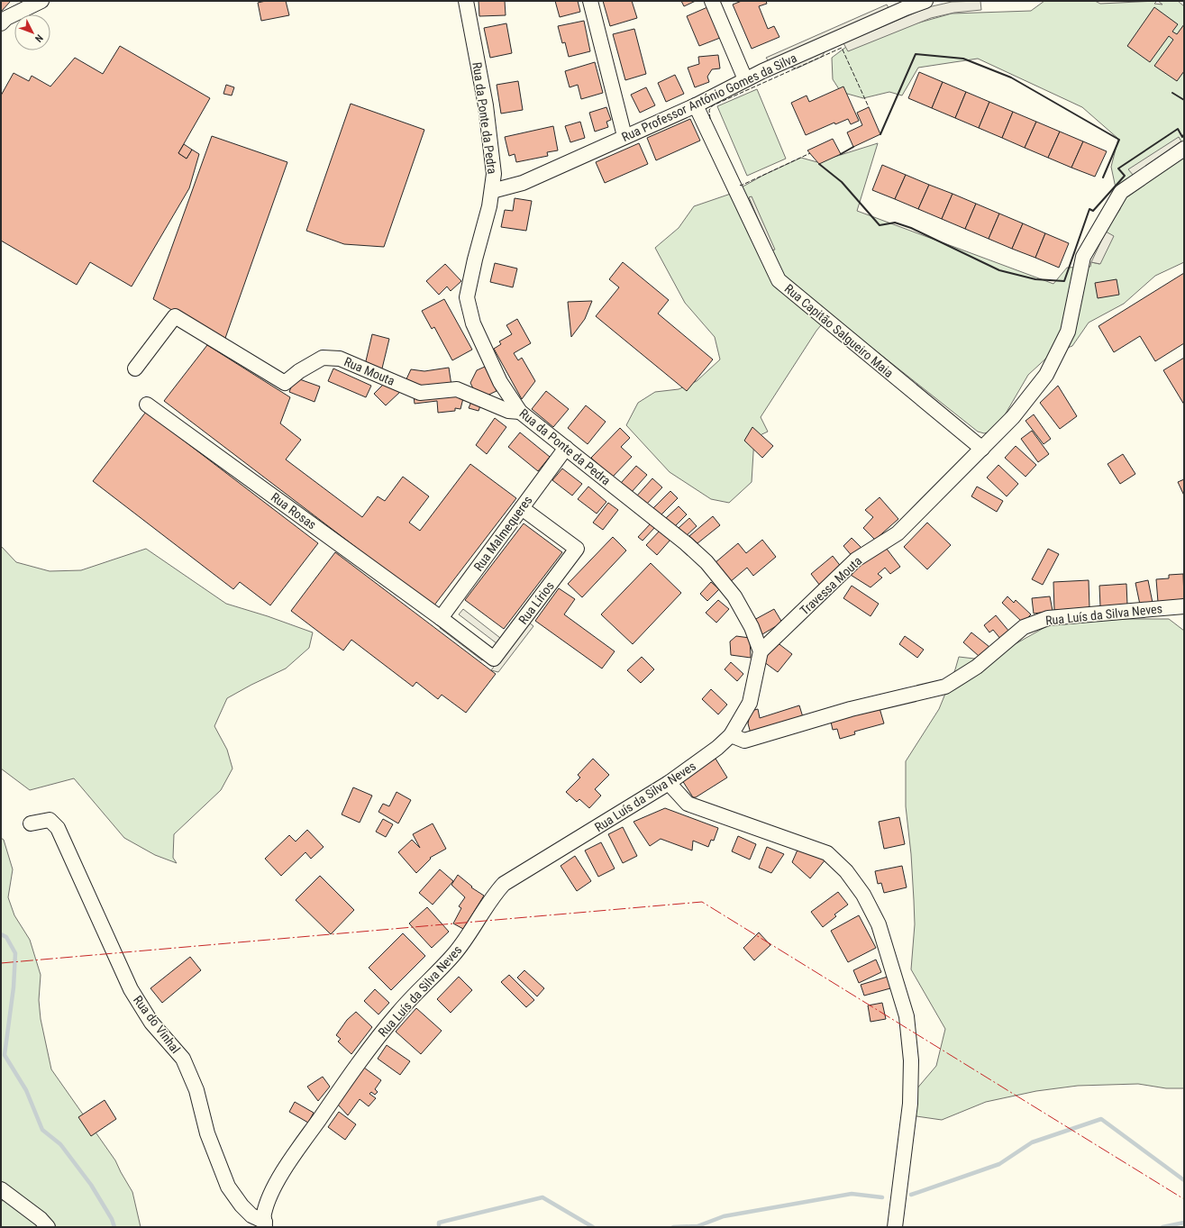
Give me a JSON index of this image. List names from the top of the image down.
{
  "streets": {
    "street": [
      "Rua Professor António Gomes da Silva",
      "Rua da Ponte da Pedra",
      "Rua Capitão Salgueiro Maia",
      "Rua Mouta",
      "Rua Rosas",
      "Rua Malmequeres",
      "Travessa Mouta",
      "Rua Lírios",
      "Rua Luís da Silva Neves",
      "Rua do Vinhal"
    ]
  },
  "crossings": [
    ["Rua Professor António Gomes da Silva", "Rua da Ponte da Pedra"],
    ["Rua Professor António Gomes da Silva", "Rua Capitão Salgueiro Maia"],
    ["Rua da Ponte da Pedra", "Rua Mouta"],
    ["Rua da Ponte da Pedra", "Rua Malmequeres"],
    ["Rua da Ponte da Pedra", "Travessa Mouta"],
    ["Rua Capitão Salgueiro Maia", "Travessa Mouta"],
    ["Rua Rosas", "Rua Malmequeres"],
    ["Rua Rosas", "Rua Lírios"],
    ["Rua Malmequeres", "Rua Lírios"],
    ["Rua Luís da Silva Neves", "Rua do Vinhal"]
  ],
  "north": "bottom right"
}
